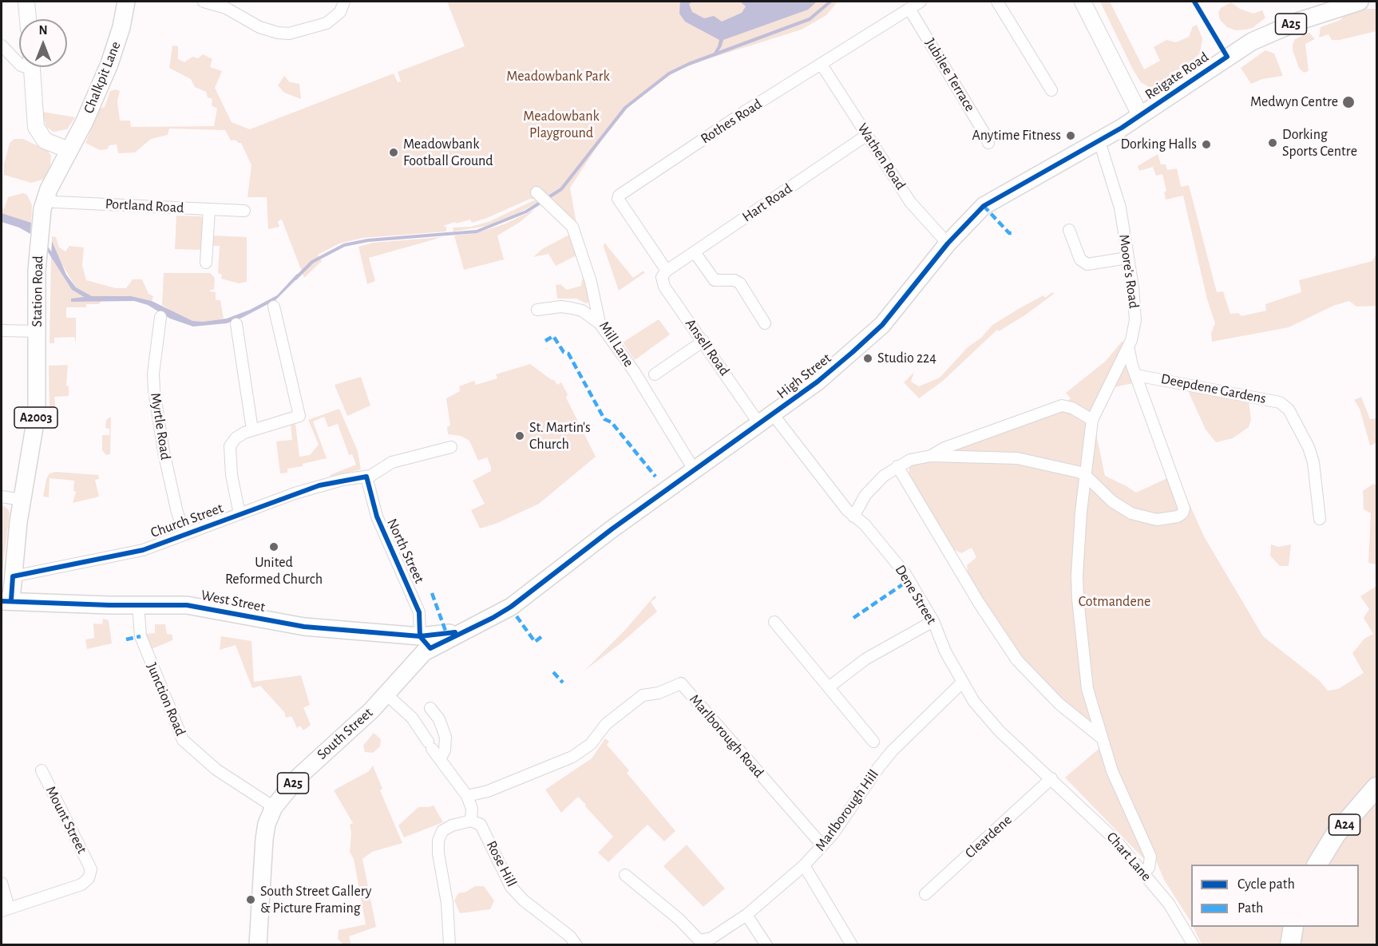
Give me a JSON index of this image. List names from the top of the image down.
{
  "streets": {
    "highway": ["A24"],
    "main road": [
      "A25",
      "Reigate Road",
      "Chalkpit Lane",
      "Station Road",
      "High Street",
      "A2003",
      "West Street",
      "South Street"
    ],
    "street": [
      "Jubilee Terrace",
      "Rothes Road",
      "Wathen Road",
      "Hart Road",
      "Portland Road",
      "Moore's Road",
      "Mill Lane",
      "Ansell Road",
      "Deepdene Gardens",
      "Myrtle Road",
      "Church Street",
      "North Street",
      "Dene Street",
      "Junction Road",
      "Marlborough Road",
      "Marlborough Hill",
      "Mount Street",
      "Cleardene",
      "Chart Lane",
      "Rose Hill"
    ]
  },
  "crossings": [
    ["A25", "North Street"],
    ["A25", "West Street"],
    ["A25", "South Street"],
    ["Jubilee Terrace", "Rothes Road"],
    ["Reigate Road", "High Street"],
    ["Chalkpit Lane", "Station Road"],
    ["Rothes Road", "Wathen Road"],
    ["Rothes Road", "Hart Road"],
    ["Rothes Road", "Ansell Road"],
    ["Wathen Road", "Hart Road"],
    ["Wathen Road", "High Street"],
    ["Hart Road", "Ansell Road"],
    ["Portland Road", "Station Road"],
    ["Moore's Road", "High Street"],
    ["Station Road", "A2003"],
    ["Station Road", "Church Street"],
    ["Mill Lane", "High Street"],
    ["Ansell Road", "High Street"],
    ["Ansell Road", "Dene Street"],
    ["High Street", "Dene Street"],
    ["High Street", "West Street"],
    ["High Street", "South Street"],
    ["A2003", "Church Street"],
    ["A2003", "West Street"],
    ["Myrtle Road", "Church Street"],
    ["Church Street", "North Street"],
    ["North Street", "West Street"],
    ["Dene Street", "Marlborough Hill"],
    ["Dene Street", "Cleardene"],
    ["Dene Street", "Chart Lane"],
    ["West Street", "Junction Road"],
    ["West Street", "South Street"],
    ["Junction Road", "South Street"],
    ["Marlborough Road", "Marlborough Hill"],
    ["Cleardene", "Chart Lane"]
  ],
  "parks": ["Meadowbank Park", "Meadowbank Playground", "Cotmandene"],
  "places": [
    "Medwyn Centre",
    "Anytime Fitness",
    "Dorking Sports Centre",
    "Dorking Halls",
    "Meadowbank Football Ground",
    "Studio 224",
    "St. Martin's Church",
    "United Reformed Church",
    "South Street Gallery & Picture Framing"
  ],
  "legend": ["Cycle path", "Path"],
  "north": "top"
}
